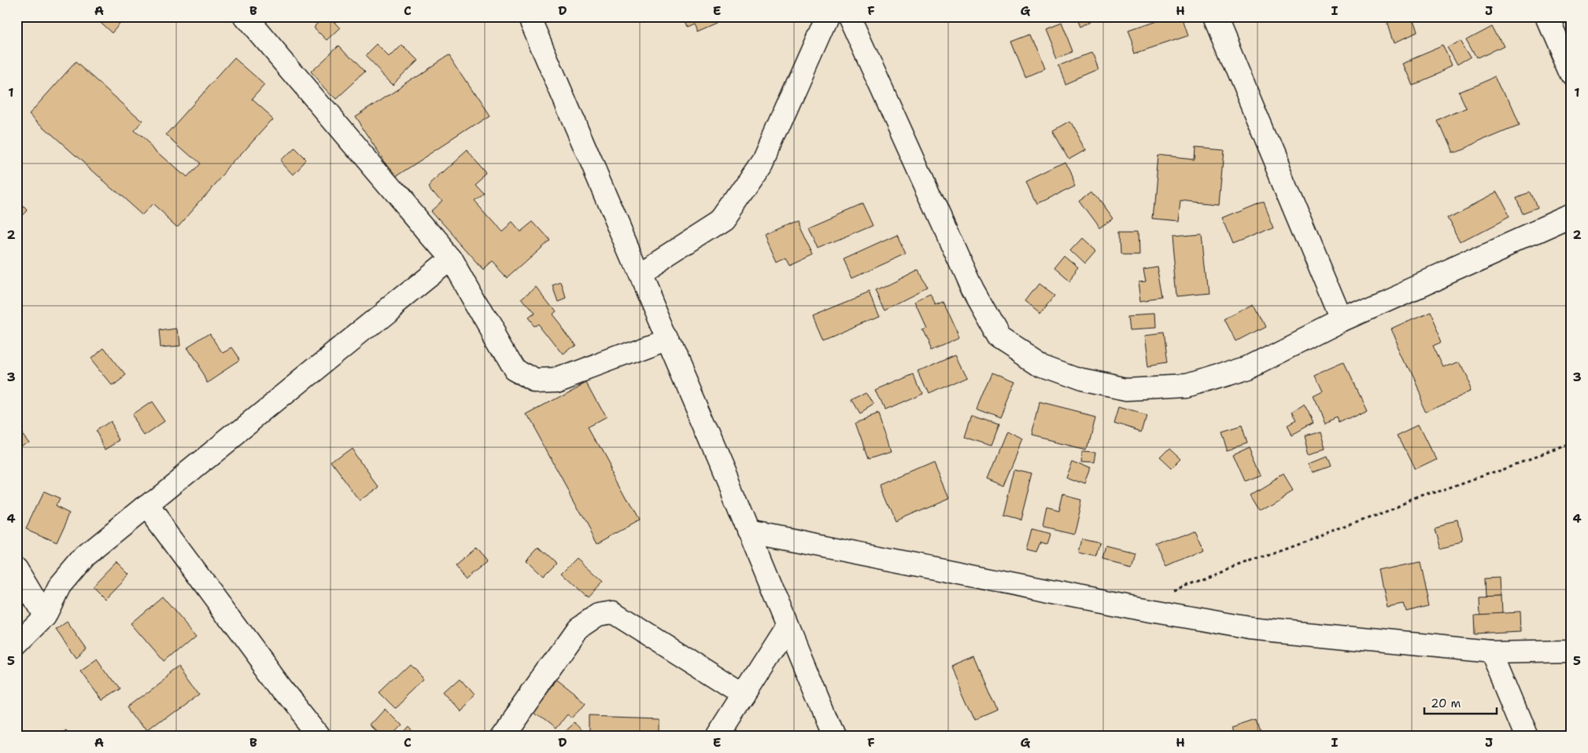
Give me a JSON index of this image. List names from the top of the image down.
{
  "scale_bar": "20 m",
  "grid": {
    "columns": [
      "A",
      "B",
      "C",
      "D",
      "E",
      "F",
      "G",
      "H",
      "I",
      "J"
    ],
    "rows": [
      "1",
      "2",
      "3",
      "4",
      "5"
    ]
  }
}
